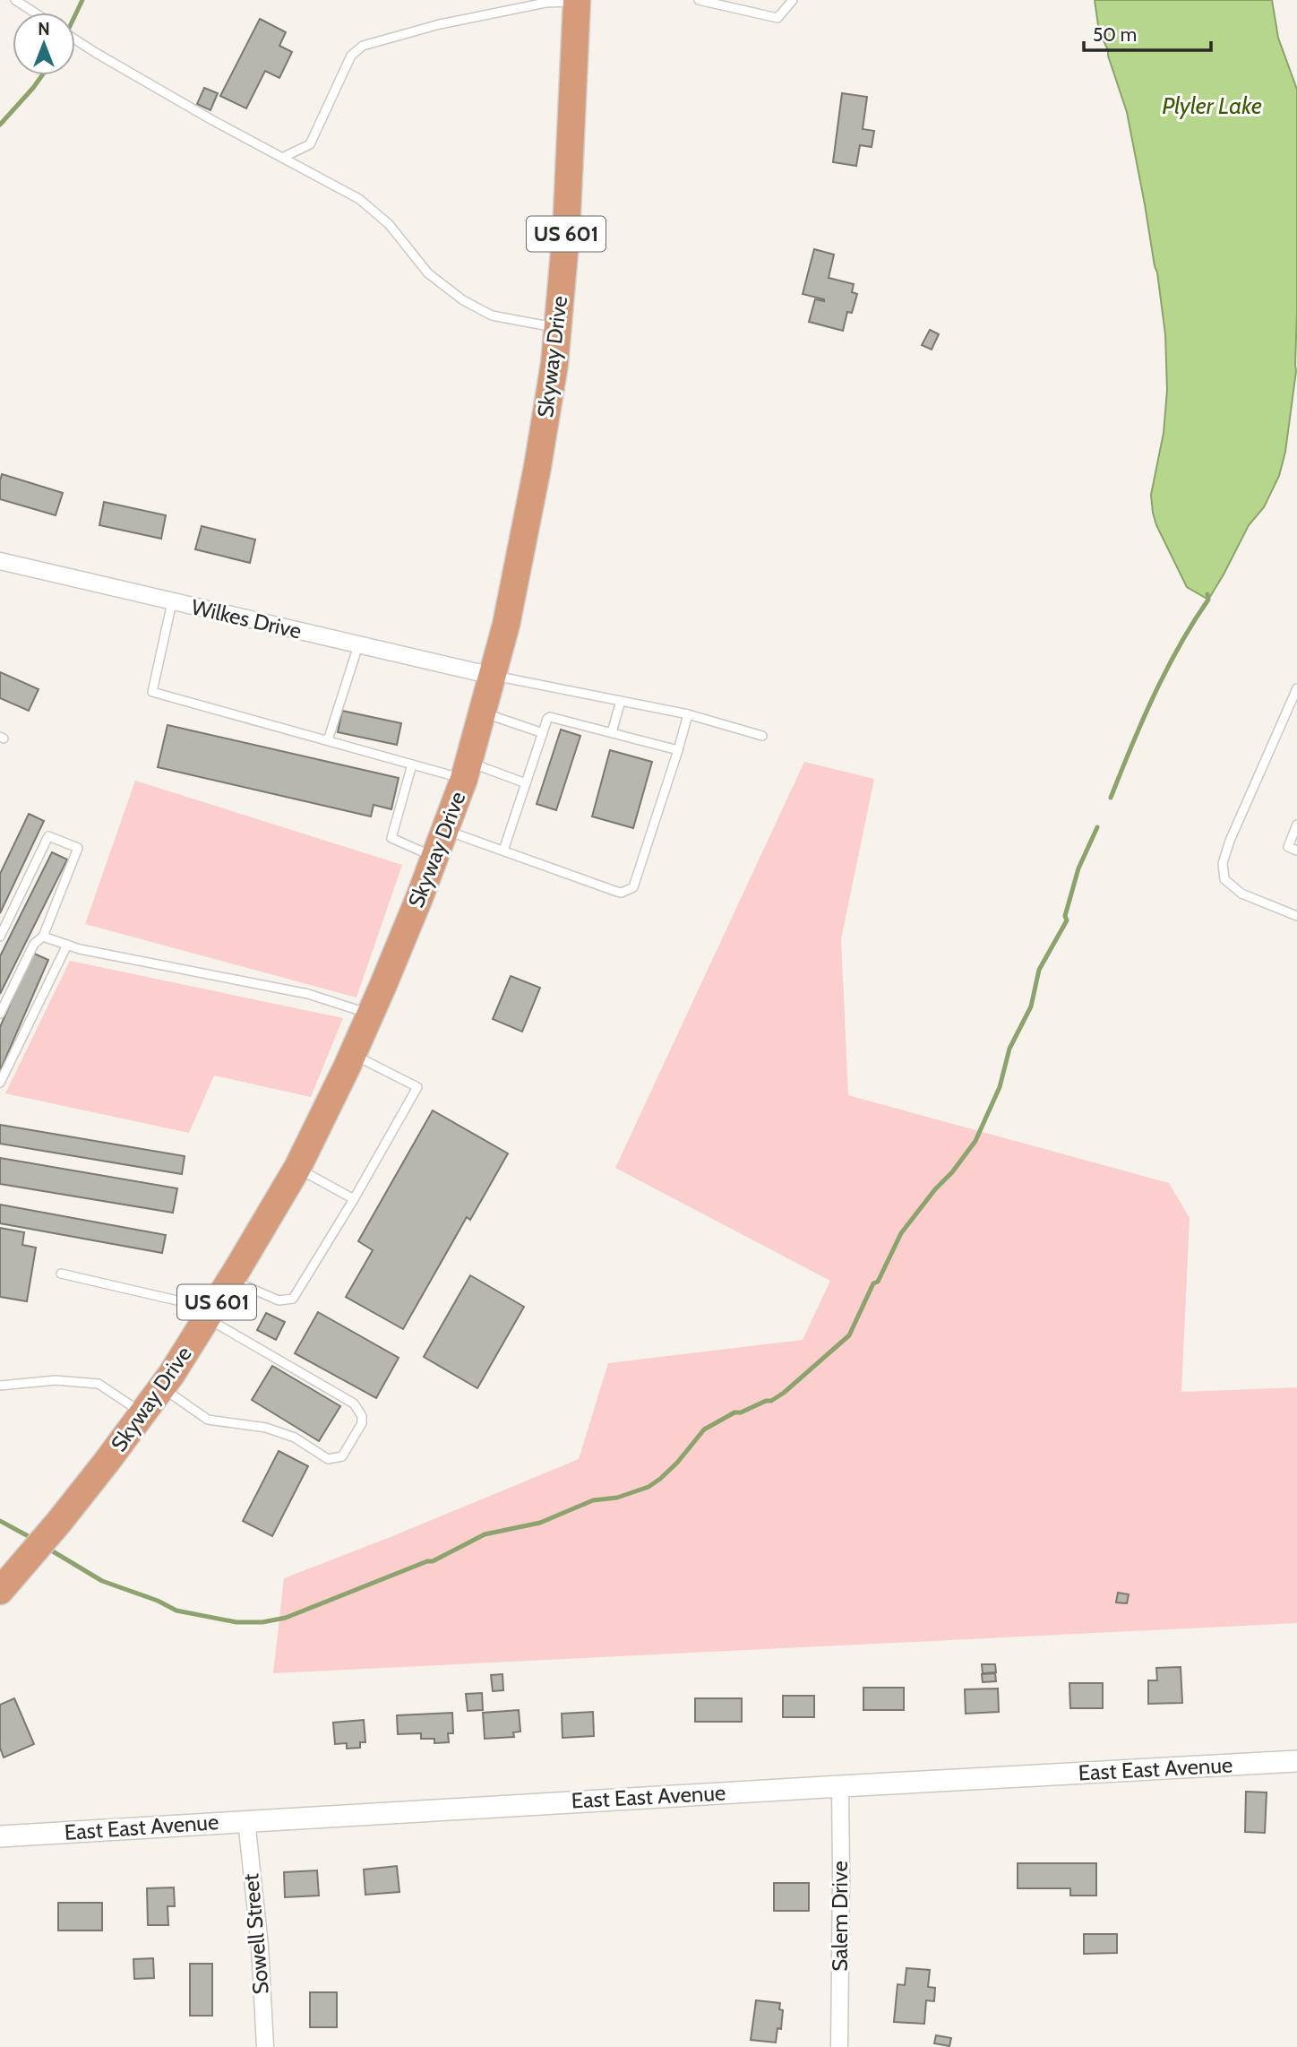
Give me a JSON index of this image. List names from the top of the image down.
{
  "streets": {
    "highway": ["US 601", "Skyway Drive"],
    "street": [
      "Wilkes Drive",
      "East East Avenue",
      "Salem Drive",
      "Sowell Street"
    ]
  },
  "crossings": [
    ["Skyway Drive", "Wilkes Drive"],
    ["East East Avenue", "Salem Drive"],
    ["East East Avenue", "Sowell Street"]
  ],
  "water": ["Plyler Lake"],
  "scale_bar": "50 m",
  "north": "top"
}
